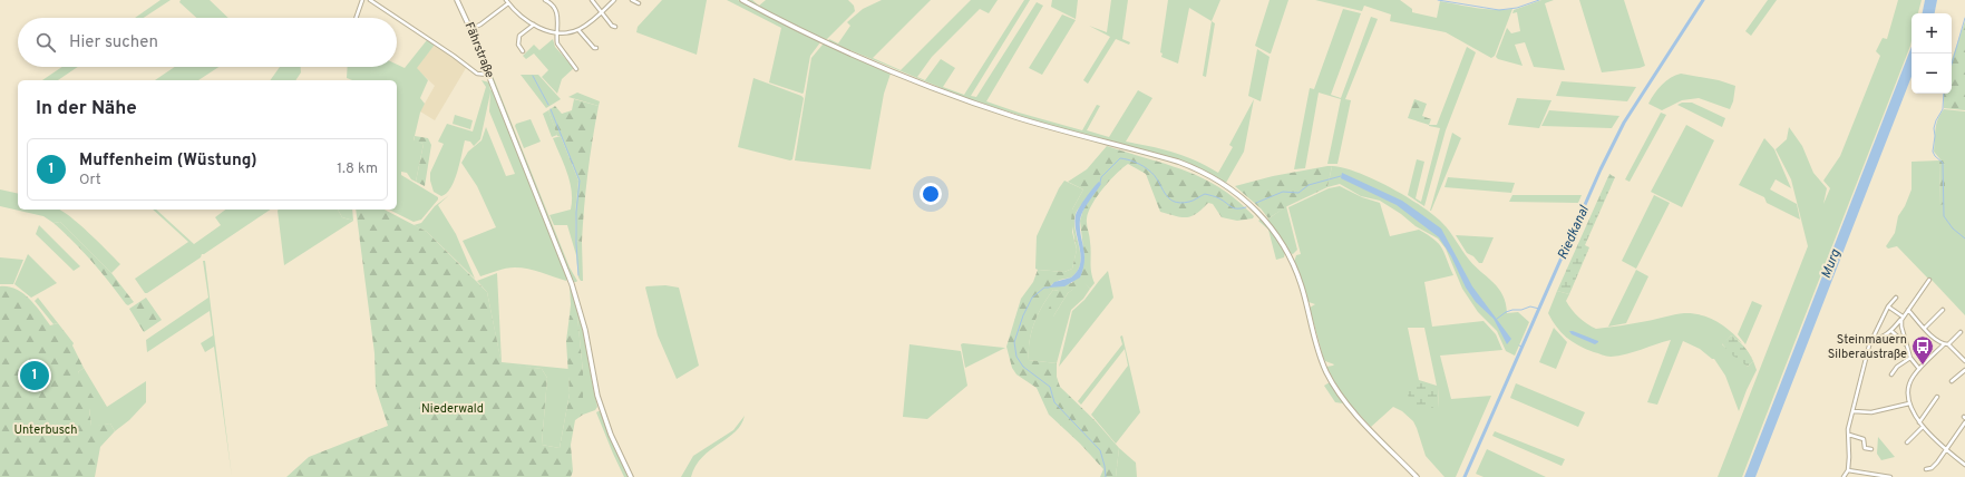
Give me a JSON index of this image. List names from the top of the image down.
{
  "streets": {
    "main road": ["Fährstraße"]
  },
  "water": ["Riedkanal", "Murg"],
  "parks": ["Niederwald", "Unterbusch"],
  "places": {
    "bus stop": ["Steinmauern Silberaustraße"]
  },
  "page": {
    "map_buttons": ["+", "−"],
    "search": "Hier suchen",
    "heading": "In der Nähe",
    "list": [
      {
        "mark": "1",
        "name": "Muffenheim (Wüstung)",
        "note": "Ort",
        "value": "1.8 km"
      }
    ],
    "pins": "1"
  }
}
